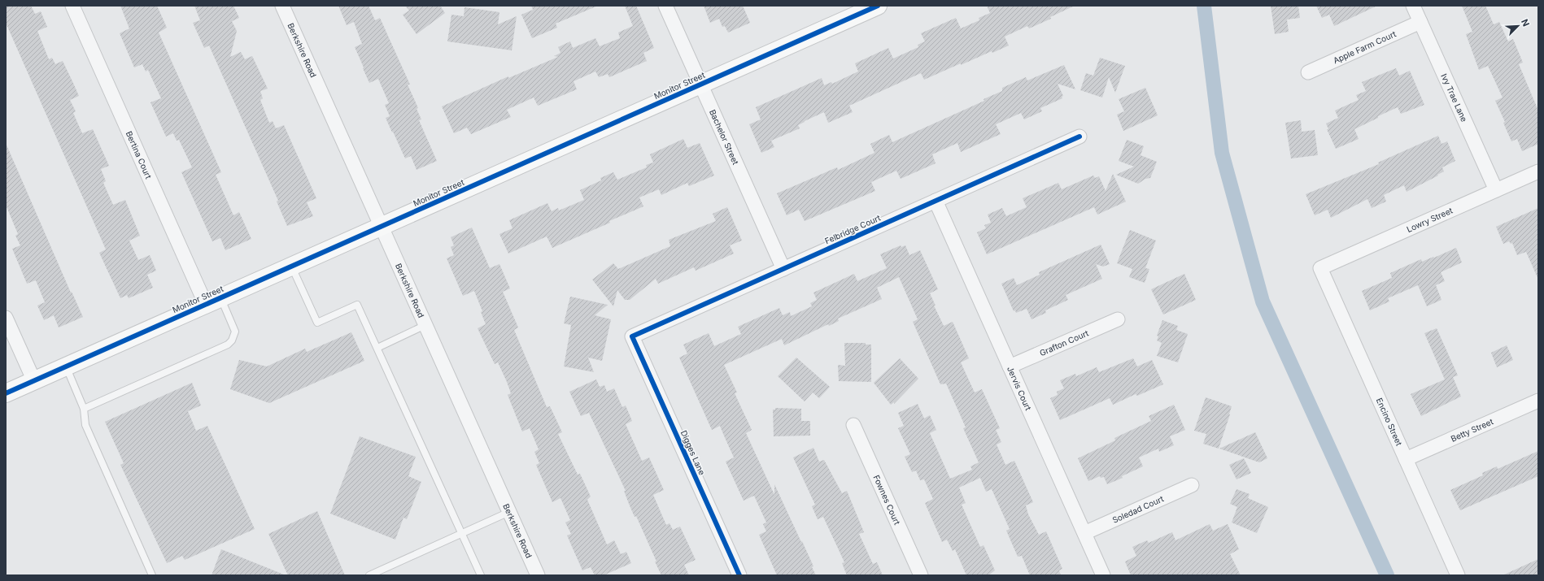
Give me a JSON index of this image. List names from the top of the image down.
{
  "streets": {
    "street": [
      "Apple Farm Court",
      "Berkshire Road",
      "Monitor Street",
      "Ivy Trae Lane",
      "Bachelor Street",
      "Bertina Court",
      "Lowry Street",
      "Felbridge Court",
      "Grafton Court",
      "Jervis Court",
      "Encino Street",
      "Betty Street",
      "Digges Lane",
      "Fownes Court",
      "Soledad Court"
    ]
  },
  "crossings": [
    ["Apple Farm Court", "Ivy Trae Lane"],
    ["Berkshire Road", "Monitor Street"],
    ["Monitor Street", "Bachelor Street"],
    ["Monitor Street", "Bertina Court"],
    ["Ivy Trae Lane", "Lowry Street"],
    ["Bachelor Street", "Felbridge Court"],
    ["Lowry Street", "Encino Street"],
    ["Felbridge Court", "Jervis Court"],
    ["Felbridge Court", "Digges Lane"],
    ["Grafton Court", "Jervis Court"],
    ["Jervis Court", "Soledad Court"],
    ["Encino Street", "Betty Street"]
  ],
  "north": "top right"
}
